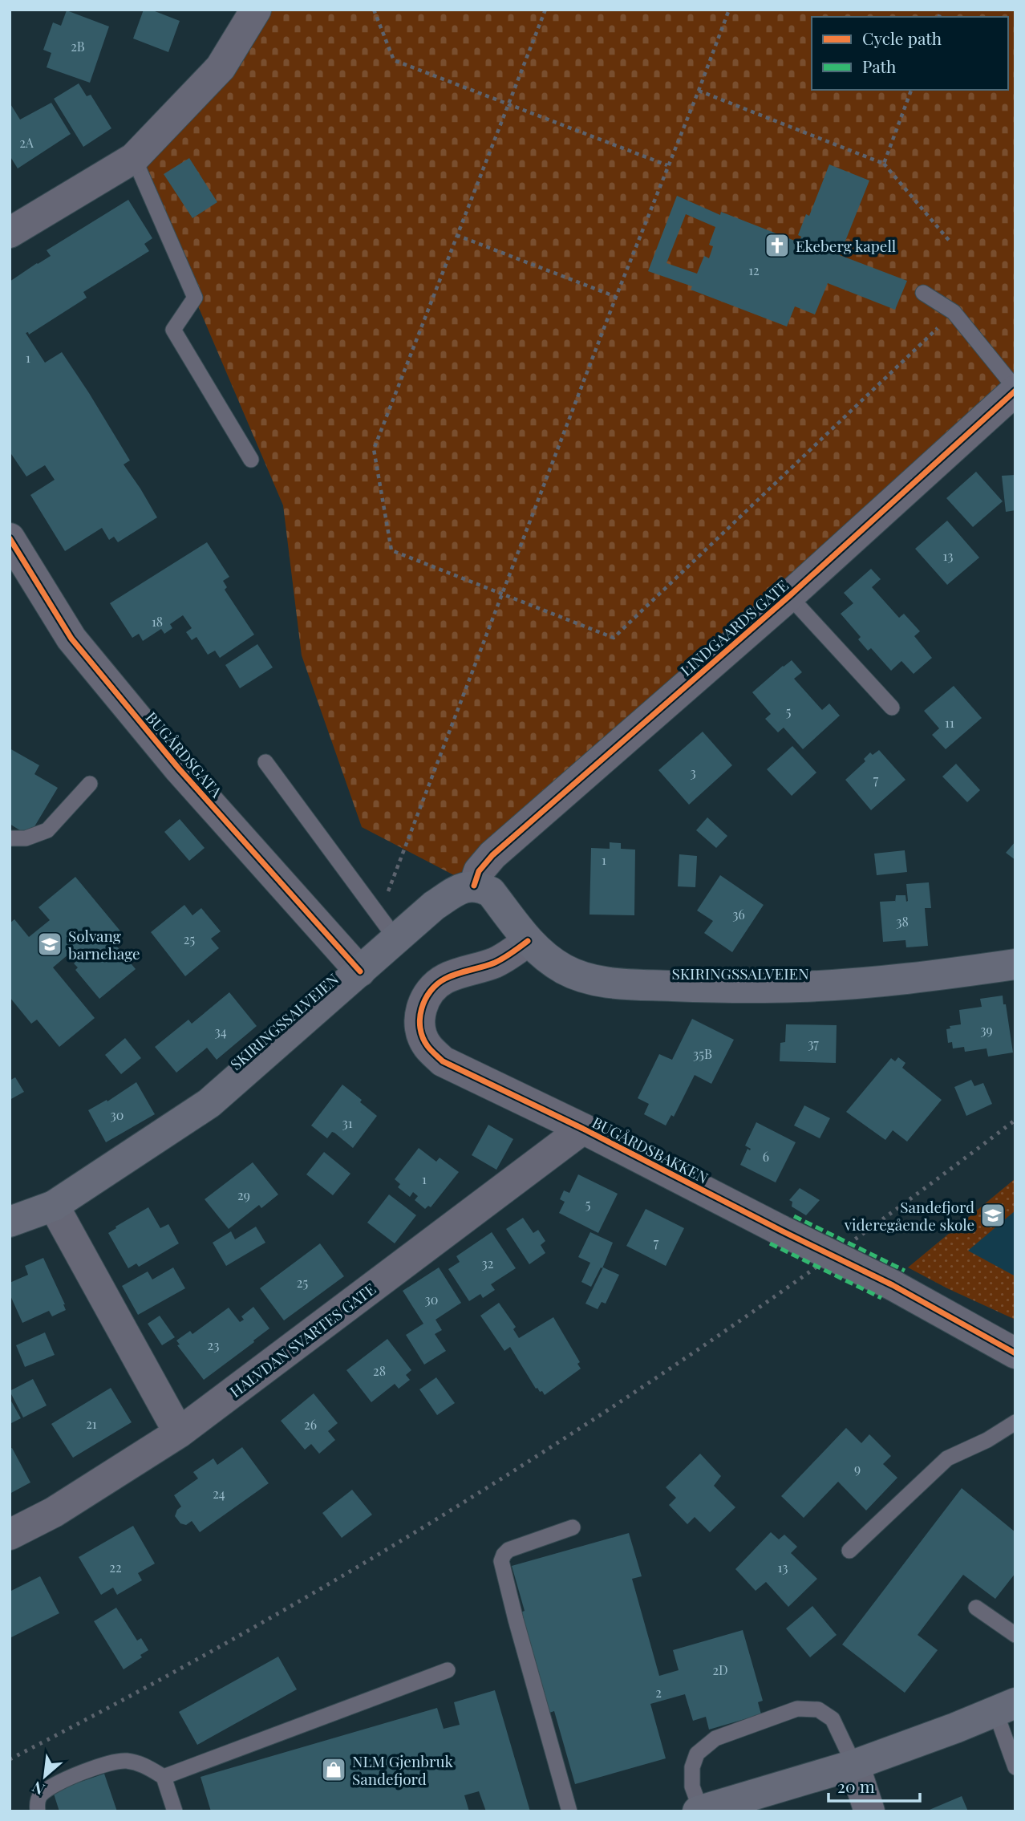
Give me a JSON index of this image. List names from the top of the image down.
{
  "streets": {
    "main road": ["SKIRINGSSALVEIEN"],
    "street": [
      "LINDGAARDS GATE",
      "BUGÅRDSGATA",
      "BUGÅRDSBAKKEN",
      "HALVDAN SVARTES GATE"
    ]
  },
  "crossings": [
    ["LINDGAARDS GATE", "SKIRINGSSALVEIEN"],
    ["BUGÅRDSGATA", "SKIRINGSSALVEIEN"],
    ["SKIRINGSSALVEIEN", "BUGÅRDSBAKKEN"],
    ["BUGÅRDSBAKKEN", "HALVDAN SVARTES GATE"]
  ],
  "places": {
    "church": ["Ekeberg kapell"],
    "school or university": ["Solvang barnehage", "Sandefjord videregående skole"],
    "shop": ["NLM Gjenbruk Sandefjord"]
  },
  "house_numbers": [
    "2B",
    "2A",
    "12",
    "1",
    "13",
    "18",
    "5",
    "11",
    "3",
    "7",
    "1",
    "36",
    "38",
    "25",
    "39",
    "34",
    "37",
    "35B",
    "30",
    "31",
    "6",
    "1",
    "29",
    "5",
    "7",
    "32",
    "25",
    "30",
    "23",
    "28",
    "21",
    "26",
    "9",
    "24",
    "22",
    "13",
    "2D",
    "2"
  ],
  "legend": ["Cycle path", "Path"],
  "scale_bar": "20 m",
  "north": "bottom left"
}
